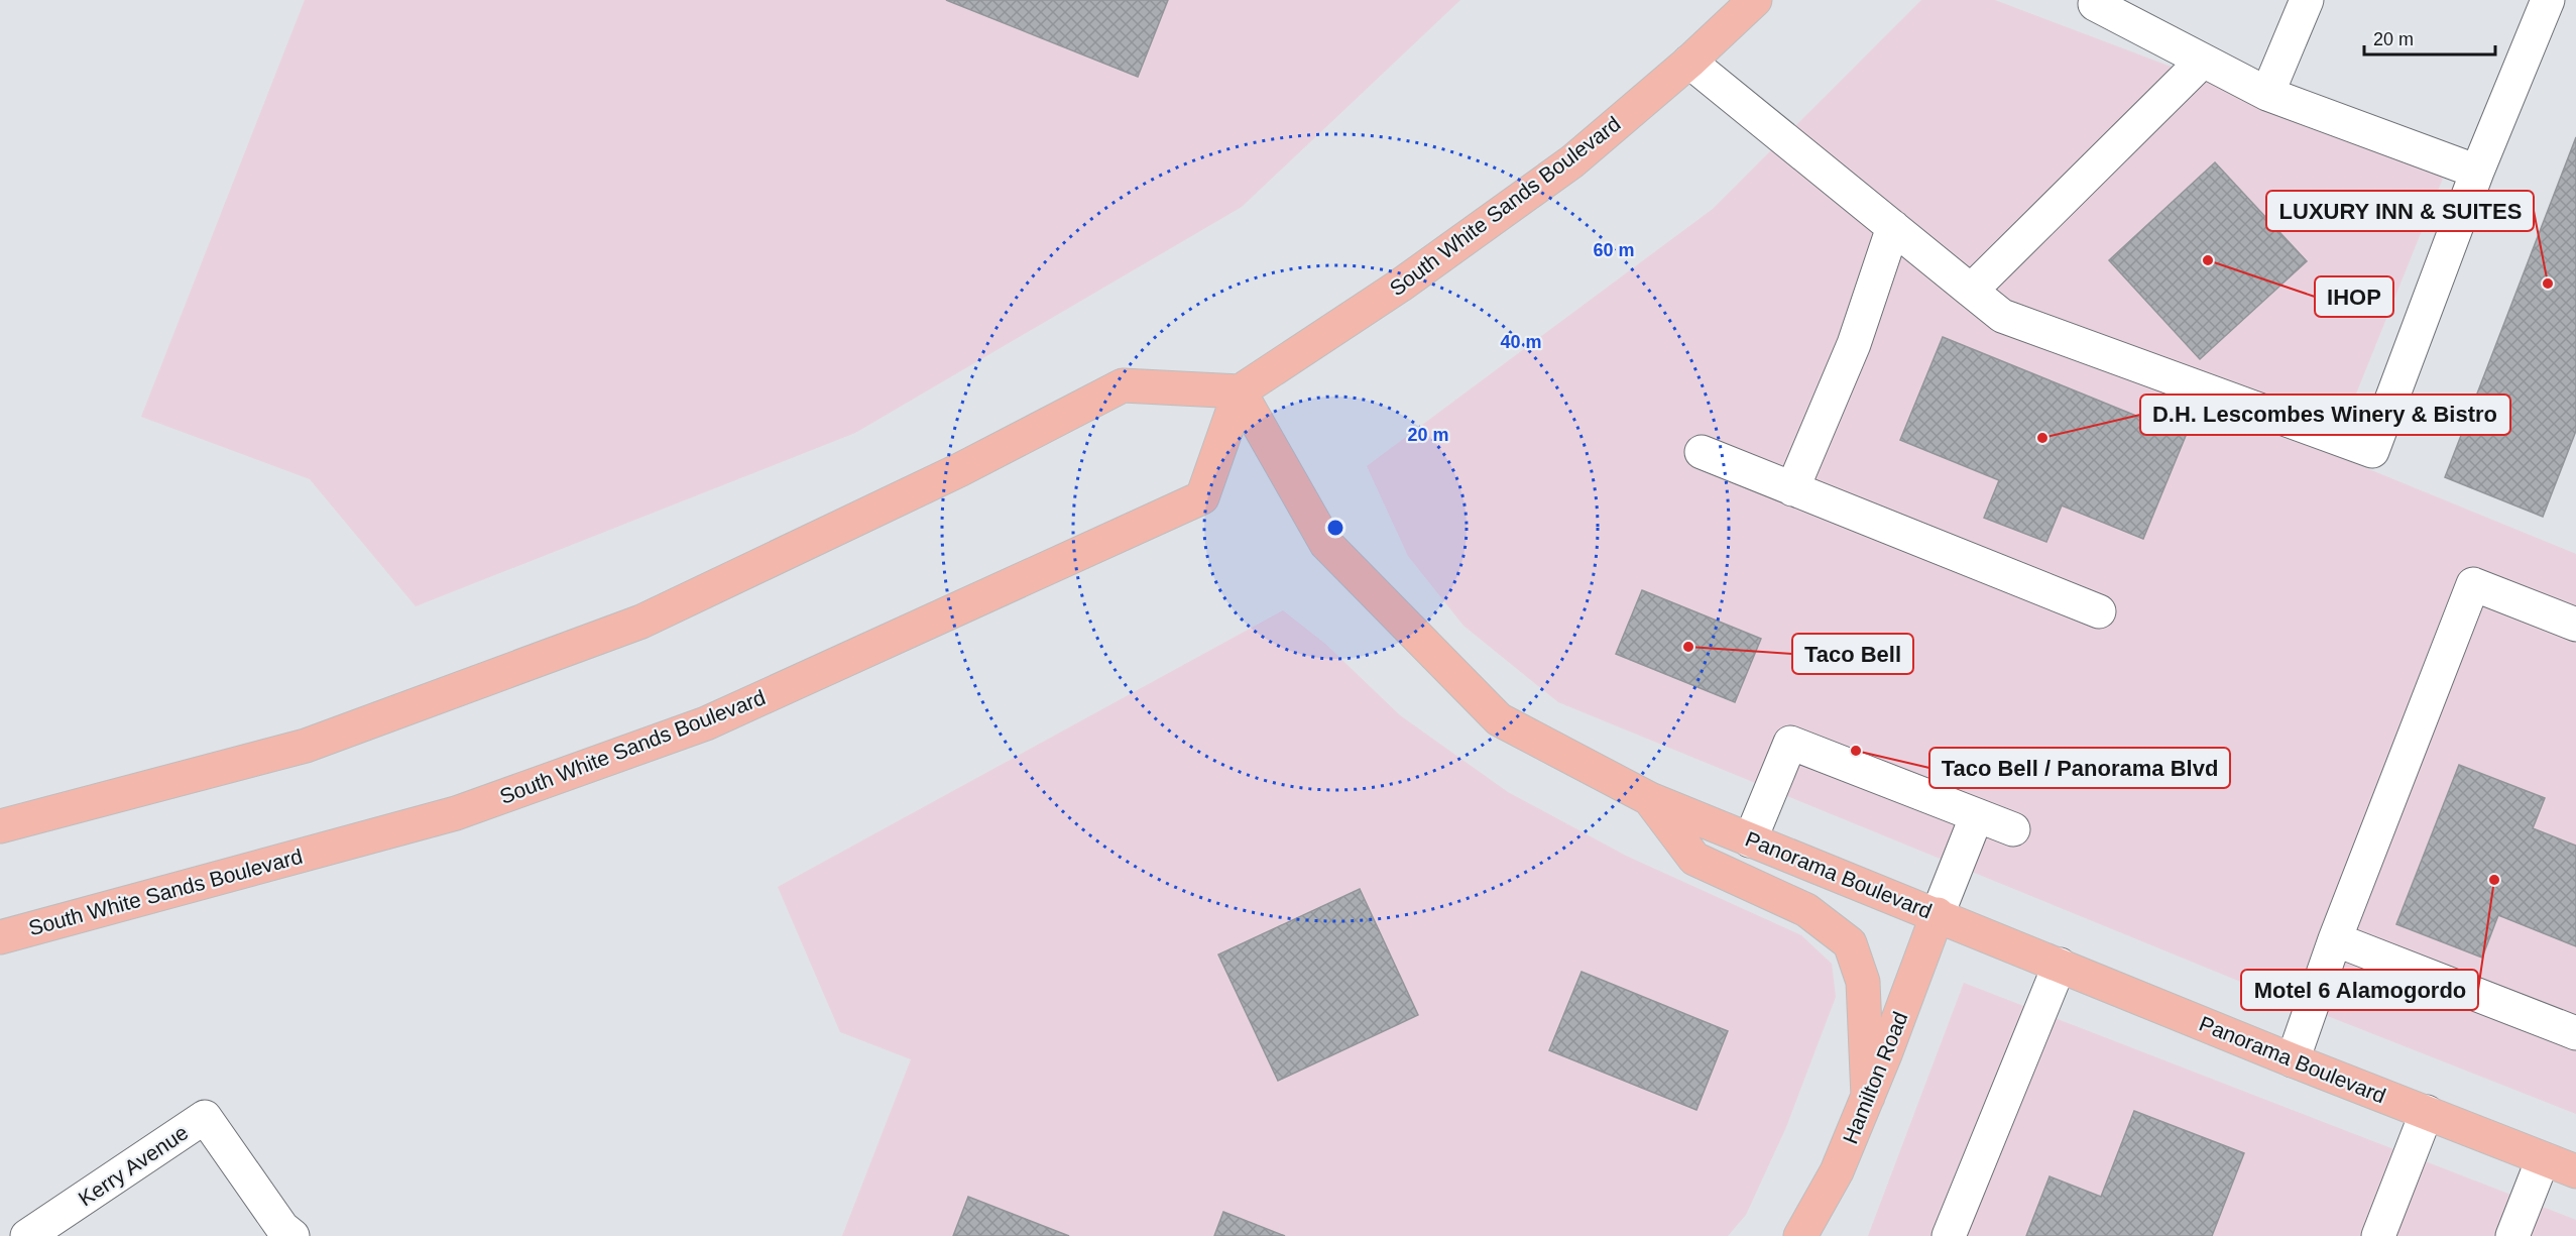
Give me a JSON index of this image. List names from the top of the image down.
{
  "streets": {
    "main road": ["South White Sands Boulevard", "Panorama Boulevard", "Hamilton Road"],
    "street": ["Kerry Avenue"]
  },
  "crossings": [
    ["South White Sands Boulevard", "Panorama Boulevard"],
    ["Panorama Boulevard", "Hamilton Road"]
  ],
  "places": [
    "IHOP",
    "LUXURY INN & SUITES",
    "D.H. Lescombes Winery & Bistro",
    "Taco Bell",
    "Taco Bell / Panorama Blvd",
    "Motel 6 Alamogordo"
  ],
  "scale_bar": "20 m",
  "rings": ["60 m", "40 m", "20 m"]
}
